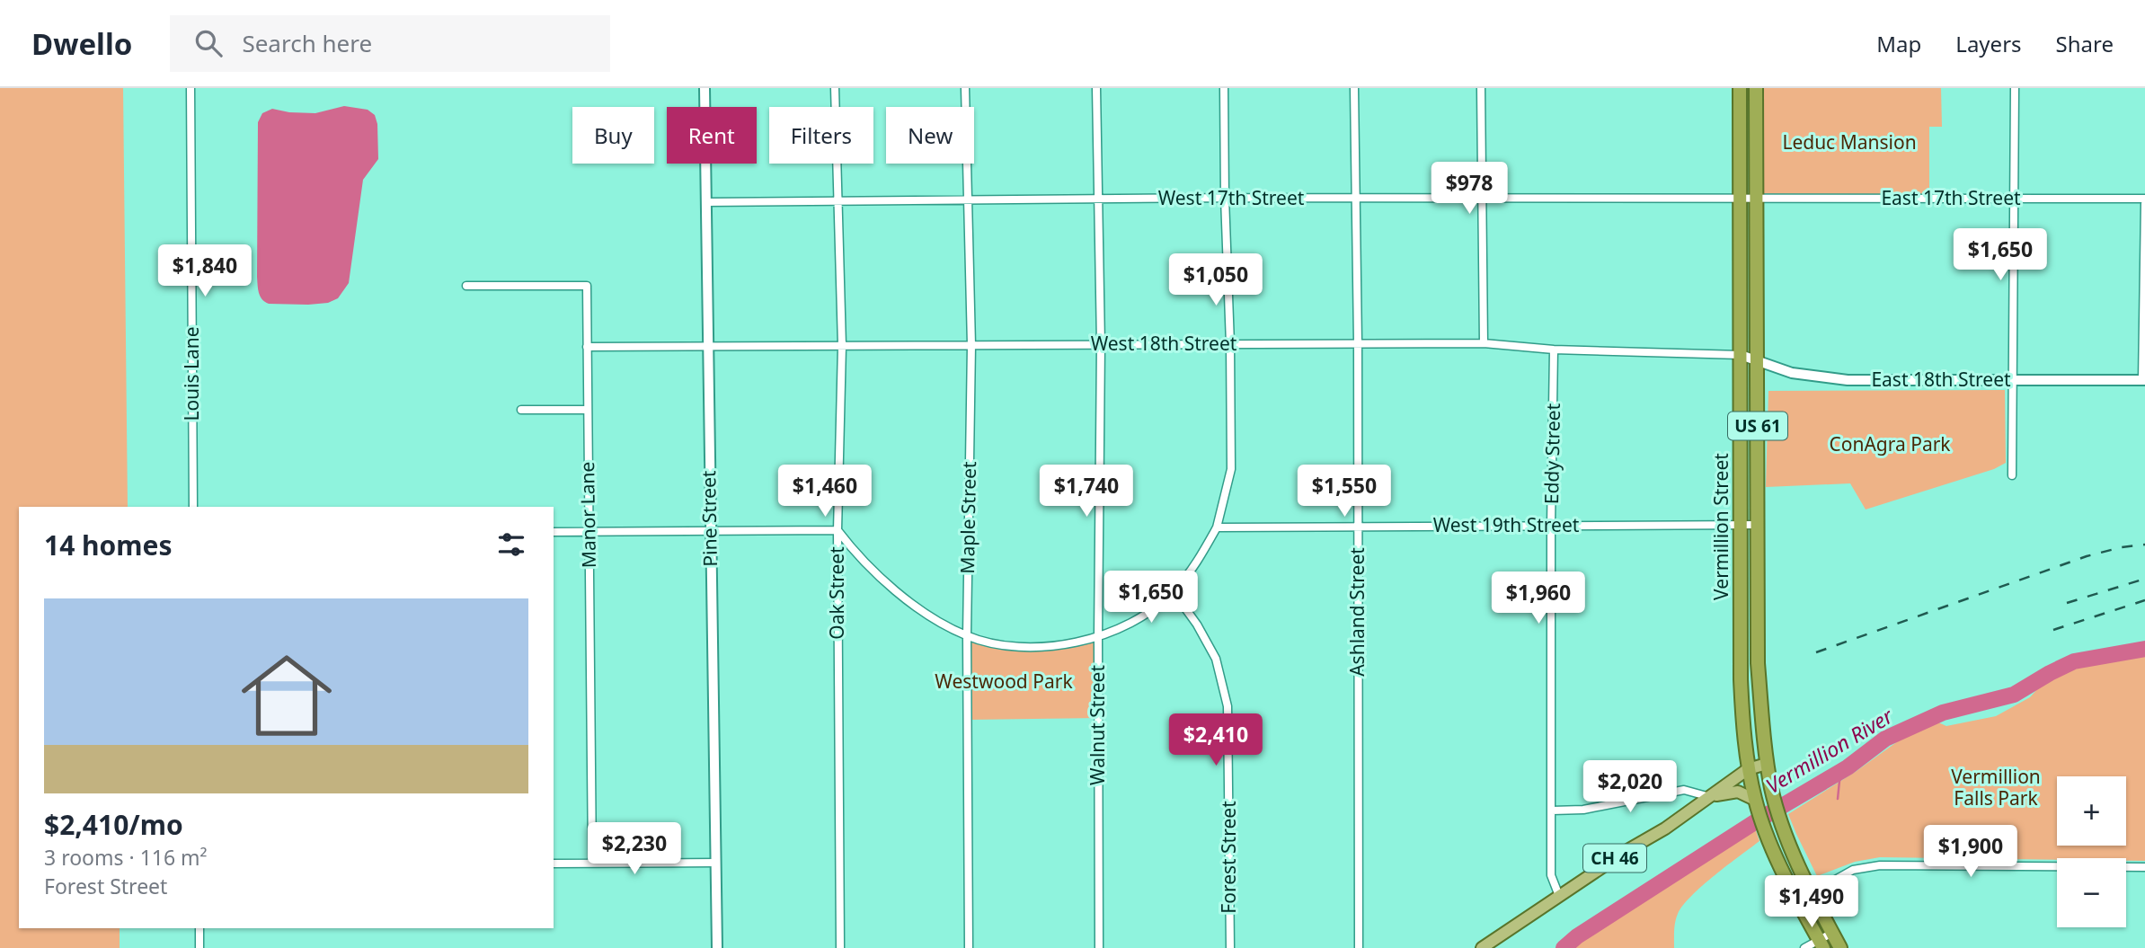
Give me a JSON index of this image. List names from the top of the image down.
{
  "streets": {
    "highway": ["US 61", "Vermillion Street"],
    "main road": ["CH 46"],
    "street": [
      "West 17th Street",
      "East 17th Street",
      "West 18th Street",
      "Louis Lane",
      "East 18th Street",
      "Eddy Street",
      "Manor Lane",
      "Maple Street",
      "Pine Street",
      "West 19th Street",
      "Oak Street",
      "Ashland Street",
      "Walnut Street",
      "Forest Street"
    ]
  },
  "crossings": [
    ["West 17th Street", "East 17th Street"],
    ["West 17th Street", "Maple Street"],
    ["West 17th Street", "Pine Street"],
    ["West 17th Street", "Vermillion Street"],
    ["West 17th Street", "Oak Street"],
    ["West 17th Street", "Ashland Street"],
    ["West 17th Street", "Walnut Street"],
    ["East 17th Street", "Vermillion Street"],
    ["West 18th Street", "East 18th Street"],
    ["West 18th Street", "Eddy Street"],
    ["West 18th Street", "Manor Lane"],
    ["West 18th Street", "Maple Street"],
    ["West 18th Street", "Pine Street"],
    ["West 18th Street", "Vermillion Street"],
    ["West 18th Street", "Oak Street"],
    ["West 18th Street", "Ashland Street"],
    ["West 18th Street", "Walnut Street"],
    ["East 18th Street", "Vermillion Street"],
    ["Eddy Street", "West 19th Street"],
    ["Eddy Street", "CH 46"],
    ["West 19th Street", "Vermillion Street"],
    ["West 19th Street", "Ashland Street"],
    ["Vermillion Street", "CH 46"]
  ],
  "water": ["Vermillion River"],
  "parks": [
    "Leduc Mansion",
    "ConAgra Park",
    "Westwood Park",
    "Vermillion Falls Park"
  ],
  "page": {
    "header": "Dwello",
    "search": "Search here",
    "nav": ["Map", "Layers", "Share"],
    "chip": [
      "Buy",
      "Rent",
      "Filters",
      "New"
    ],
    "price": [
      "$978",
      "$1,650",
      "$1,840",
      "$1,050",
      "$1,460",
      "$1,740",
      "$1,550",
      "$1,650",
      "$1,960",
      "$2,410",
      "$2,020",
      "$2,230",
      "$1,900",
      "$1,490"
    ],
    "heading": "14 homes",
    "list": [
      {
        "name": "$2,410/mo",
        "note": "3 rooms · 116 m² · Forest Street"
      }
    ],
    "map_buttons": ["+", "−"]
  }
}
